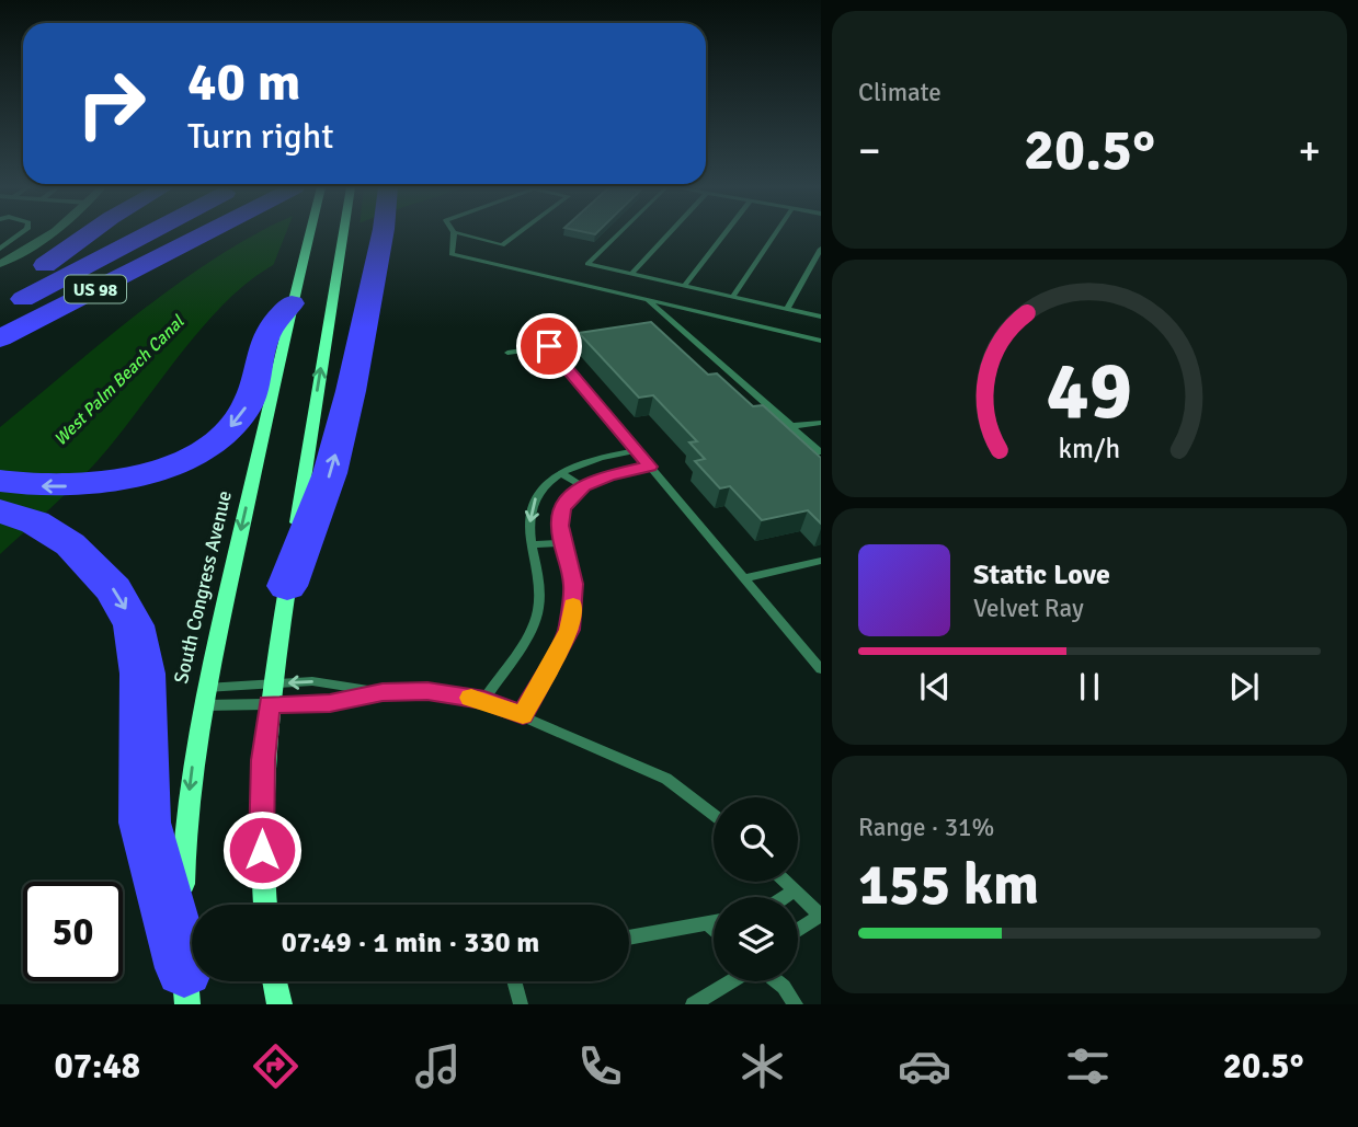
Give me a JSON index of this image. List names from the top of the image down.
{
  "streets": {
    "highway": ["US 98"],
    "main road": ["South Congress Avenue"]
  },
  "water": ["West Palm Beach Canal"],
  "page": {
    "tile": [
      "Climate",
      ["Range · 31%", "155 km"]
    ],
    "turn": ["40 m", "Turn right"],
    "heat": ["−", "20.5°", "+"],
    "song": ["Static Love", "Velvet Ray"],
    "limit": "50",
    "trip": "07:49 · 1 min · 330 m",
    "tabs": ["07:48", "20.5°"],
    "gauge": ["49", "km/h"]
  }
}
